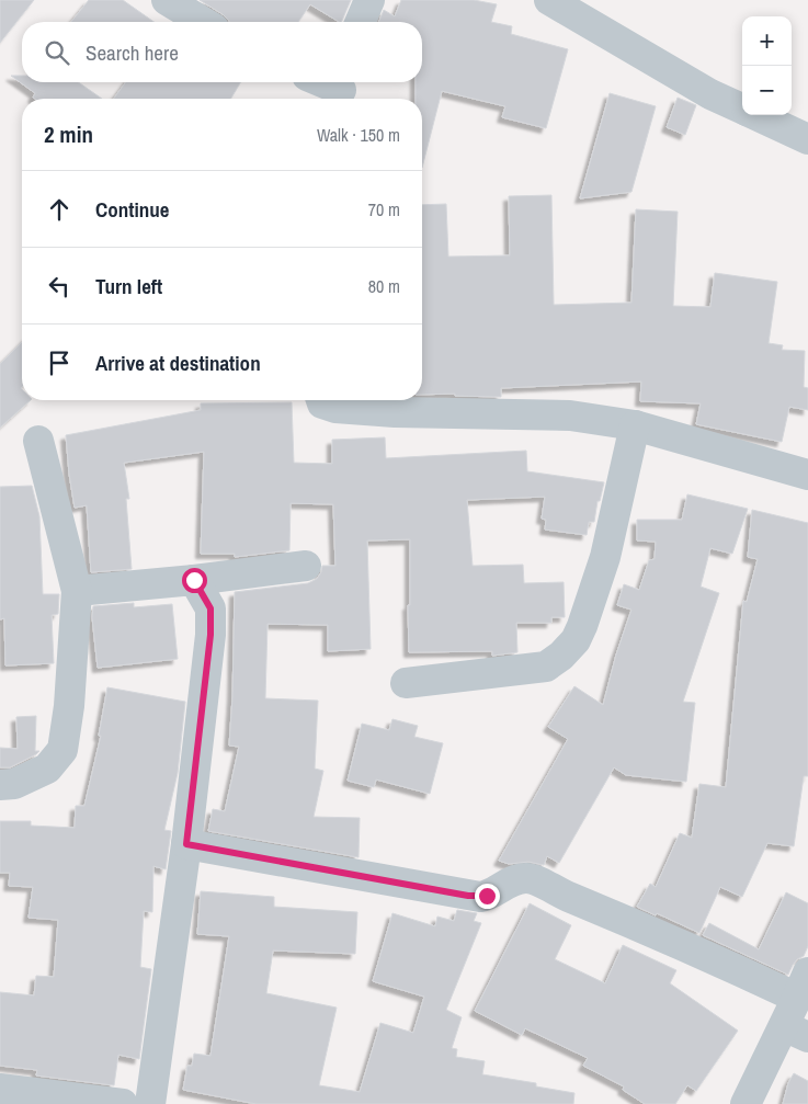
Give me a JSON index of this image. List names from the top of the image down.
{
  "page": {
    "map_buttons": ["+", "−"],
    "search": "Search here",
    "heading": ["2 min", "Walk · 150 m"],
    "list": [
      ["Continue", "70 m"],
      ["Turn left", "80 m"],
      "Arrive at destination"
    ]
  }
}
